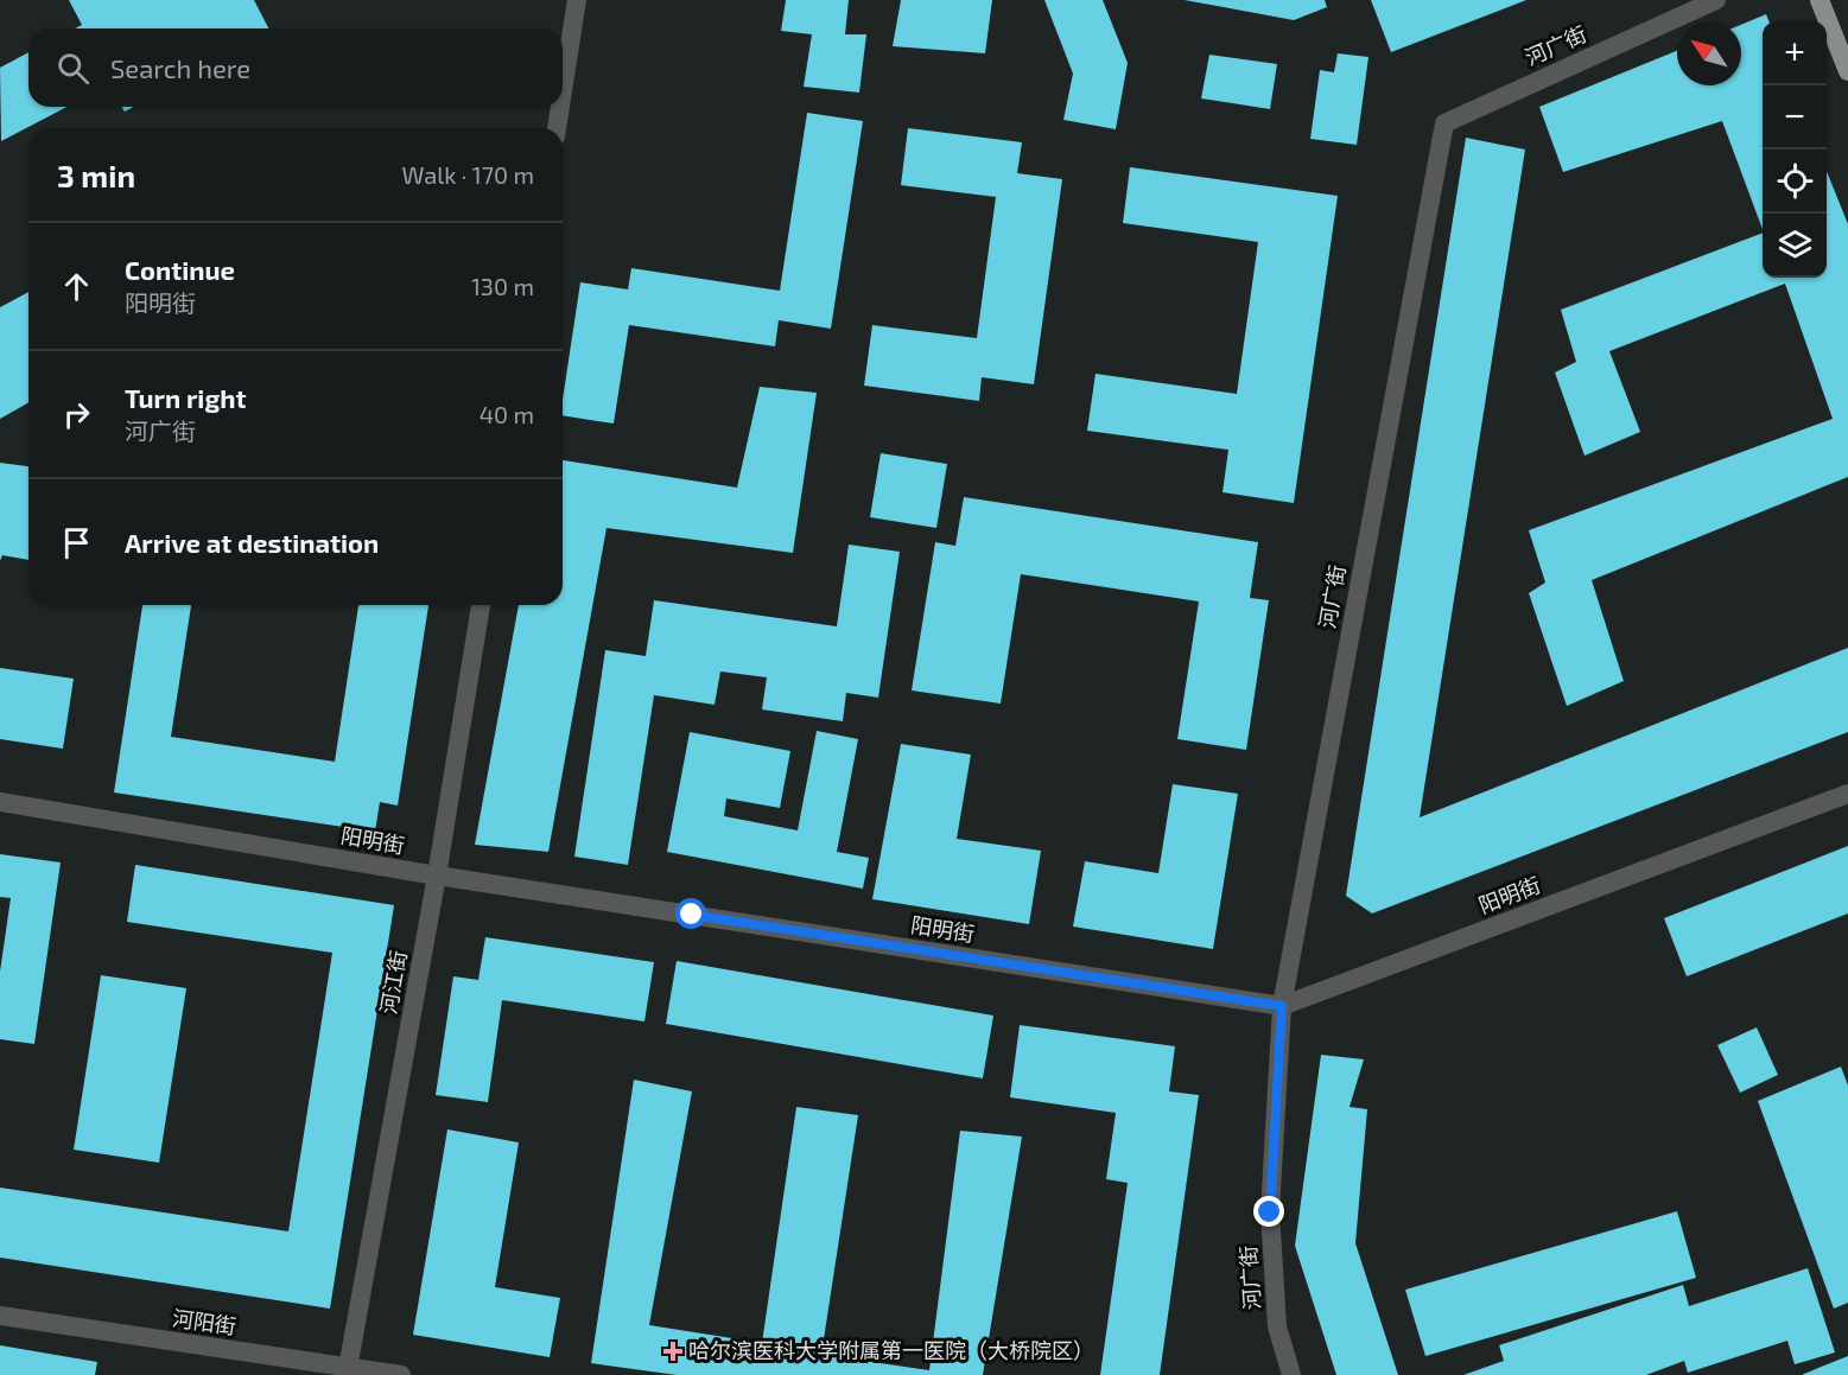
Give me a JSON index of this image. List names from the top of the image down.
{
  "streets": {
    "street": [
      "河广街",
      "阳明街",
      "河江街",
      "河阳街"
    ]
  },
  "crossings": [
    ["河广街", "阳明街"],
    ["阳明街", "河江街"],
    ["河江街", "河阳街"]
  ],
  "places": {
    "health": ["哈尔滨医科大学附属第一医院（大桥院区）"]
  },
  "north": "top left",
  "page": {
    "map_buttons": ["+", "−"],
    "search": "Search here",
    "heading": ["3 min", "Walk · 170 m"],
    "list": [
      ["Continue", "阳明街", "130 m"],
      ["Turn right", "河广街", "40 m"],
      "Arrive at destination"
    ]
  }
}
